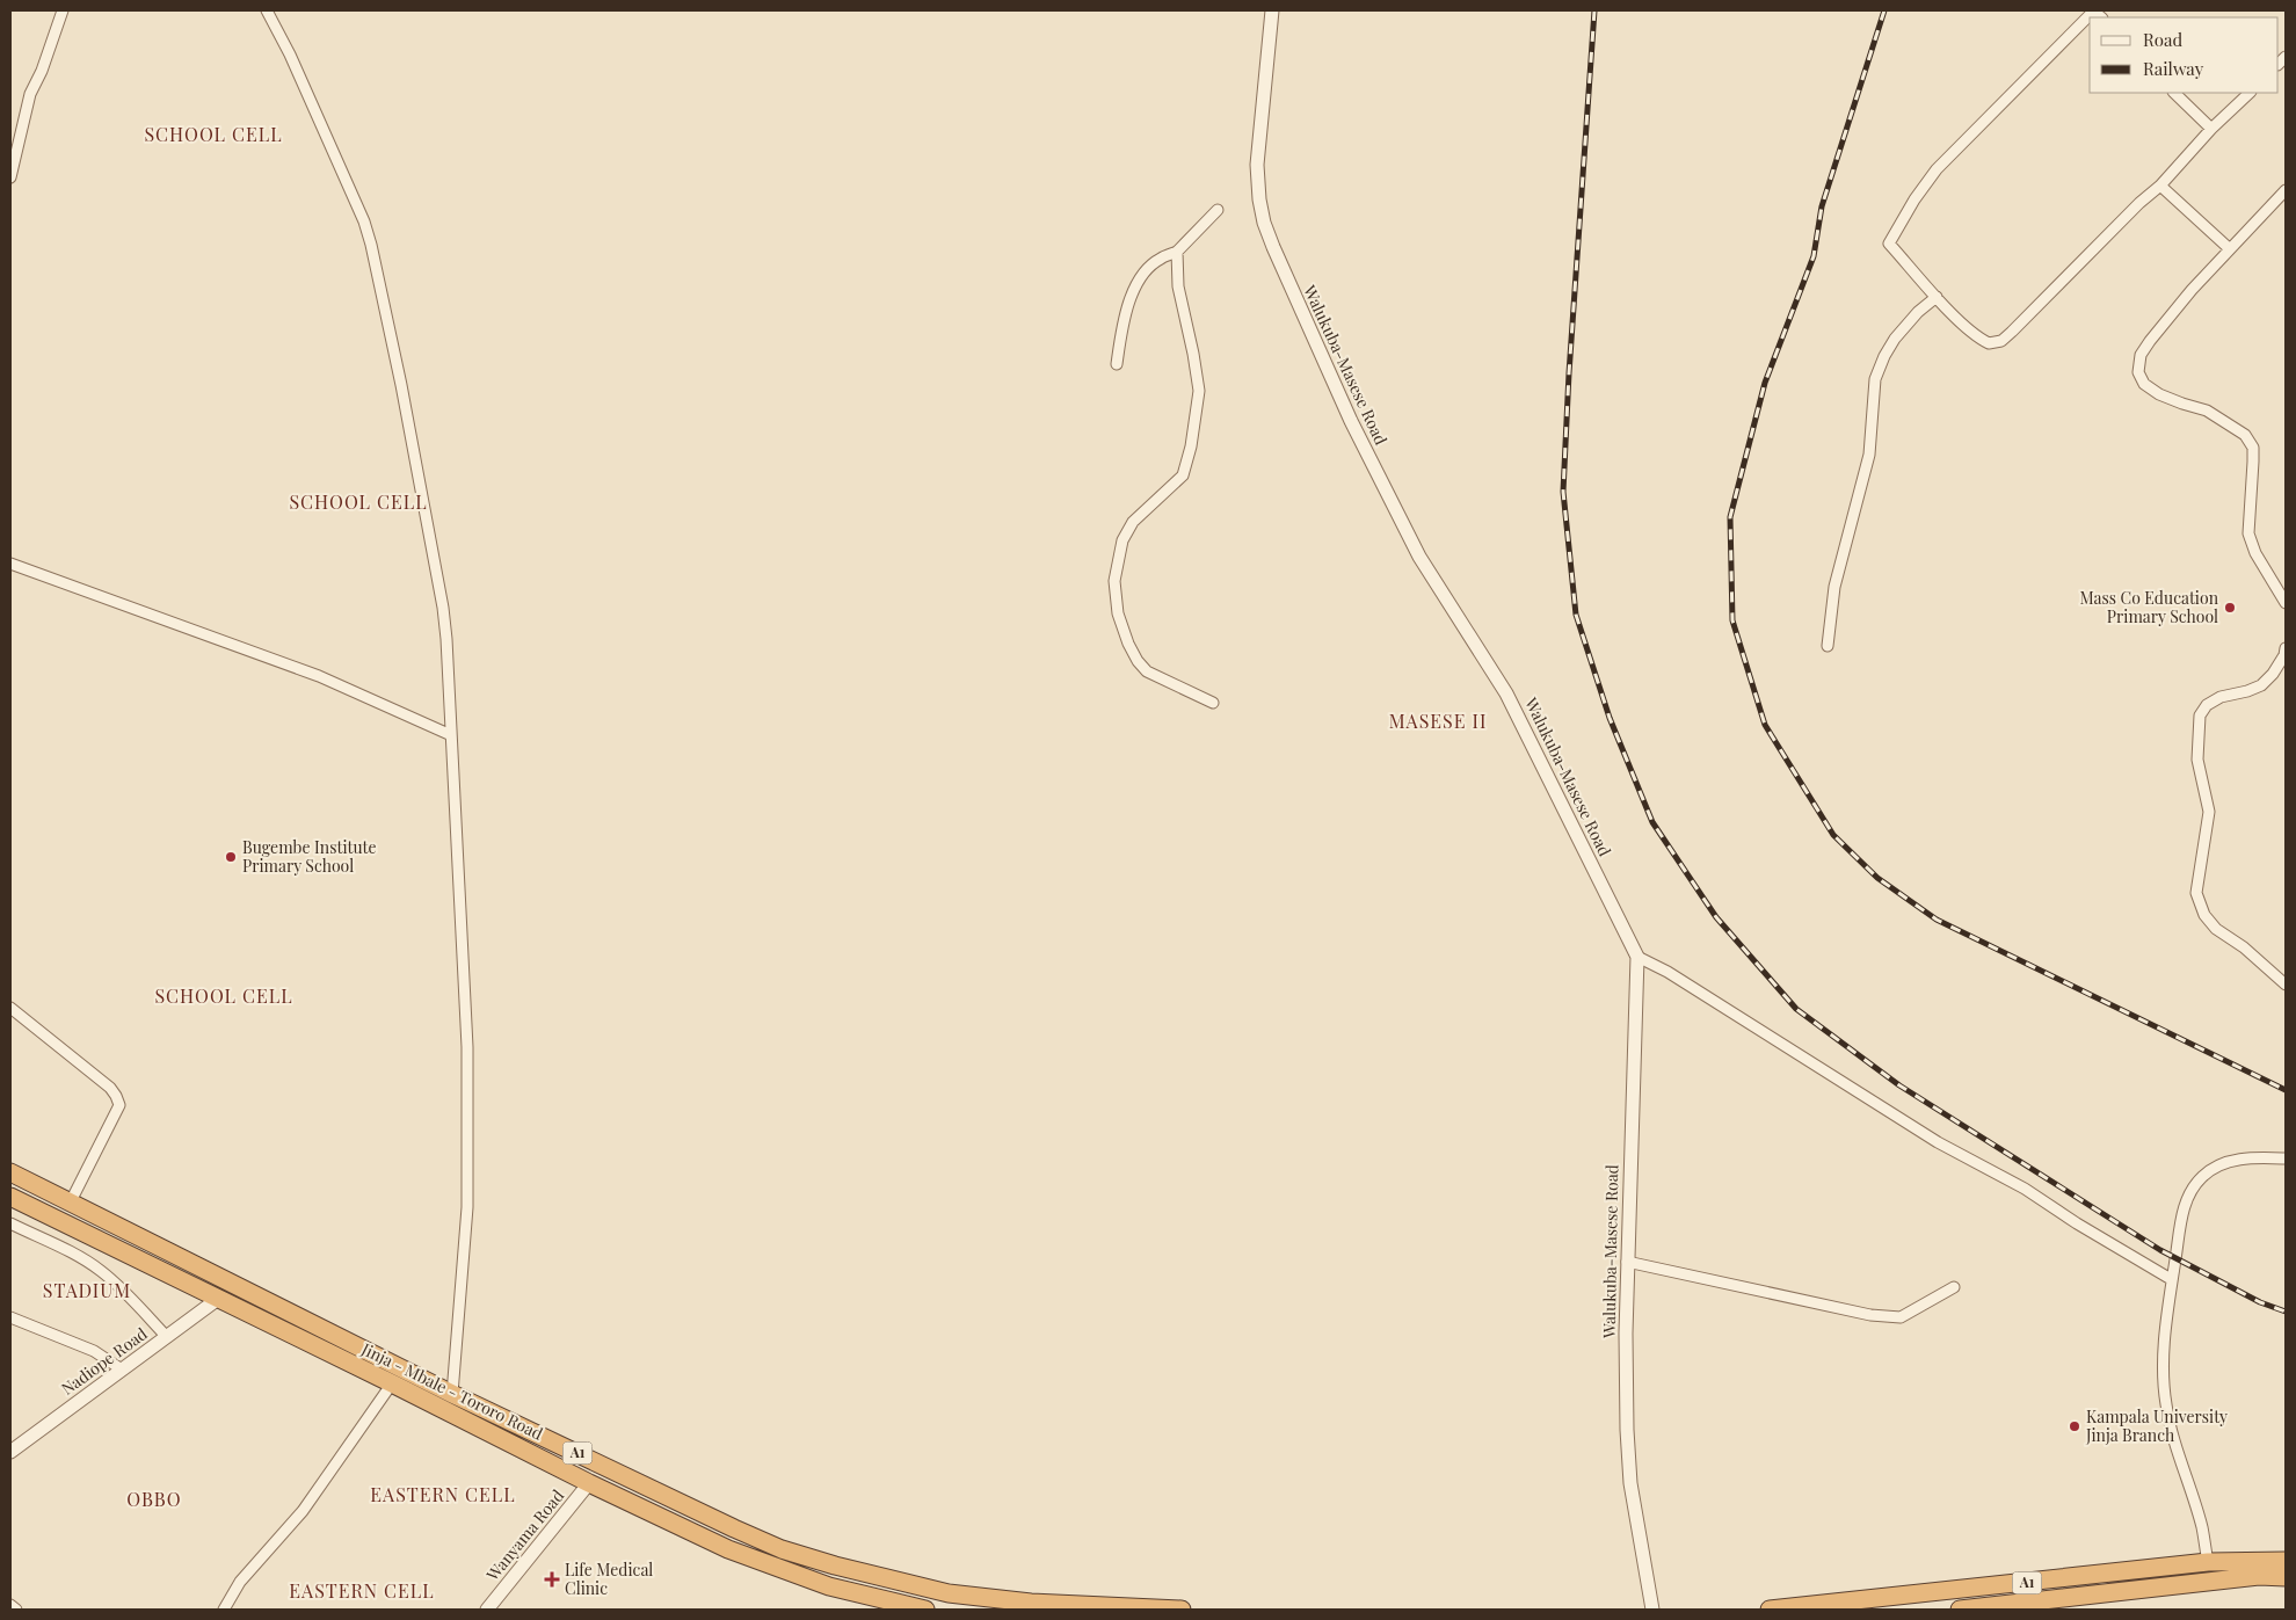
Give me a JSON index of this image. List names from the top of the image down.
{
  "streets": {
    "highway": ["Jinja - Mbale - Tororo Road", "A1"],
    "street": ["Walukuba-Masese Road", "Nadiope Road", "Wanyama Road"]
  },
  "crossings": [
    ["Nadiope Road", "Jinja - Mbale - Tororo Road"],
    ["Jinja - Mbale - Tororo Road", "Wanyama Road"]
  ],
  "districts": [
    "SCHOOL CELL",
    "SCHOOL CELL",
    "MASESE II",
    "SCHOOL CELL",
    "STADIUM",
    "EASTERN CELL",
    "OBBO",
    "EASTERN CELL"
  ],
  "places": {
    "other": ["Mass Co Education Primary School", "Bugembe Institute Primary School", "Kampala University Jinja Branch"],
    "health": ["Life Medical Clinic"]
  },
  "legend": ["Road", "Railway"]
}
